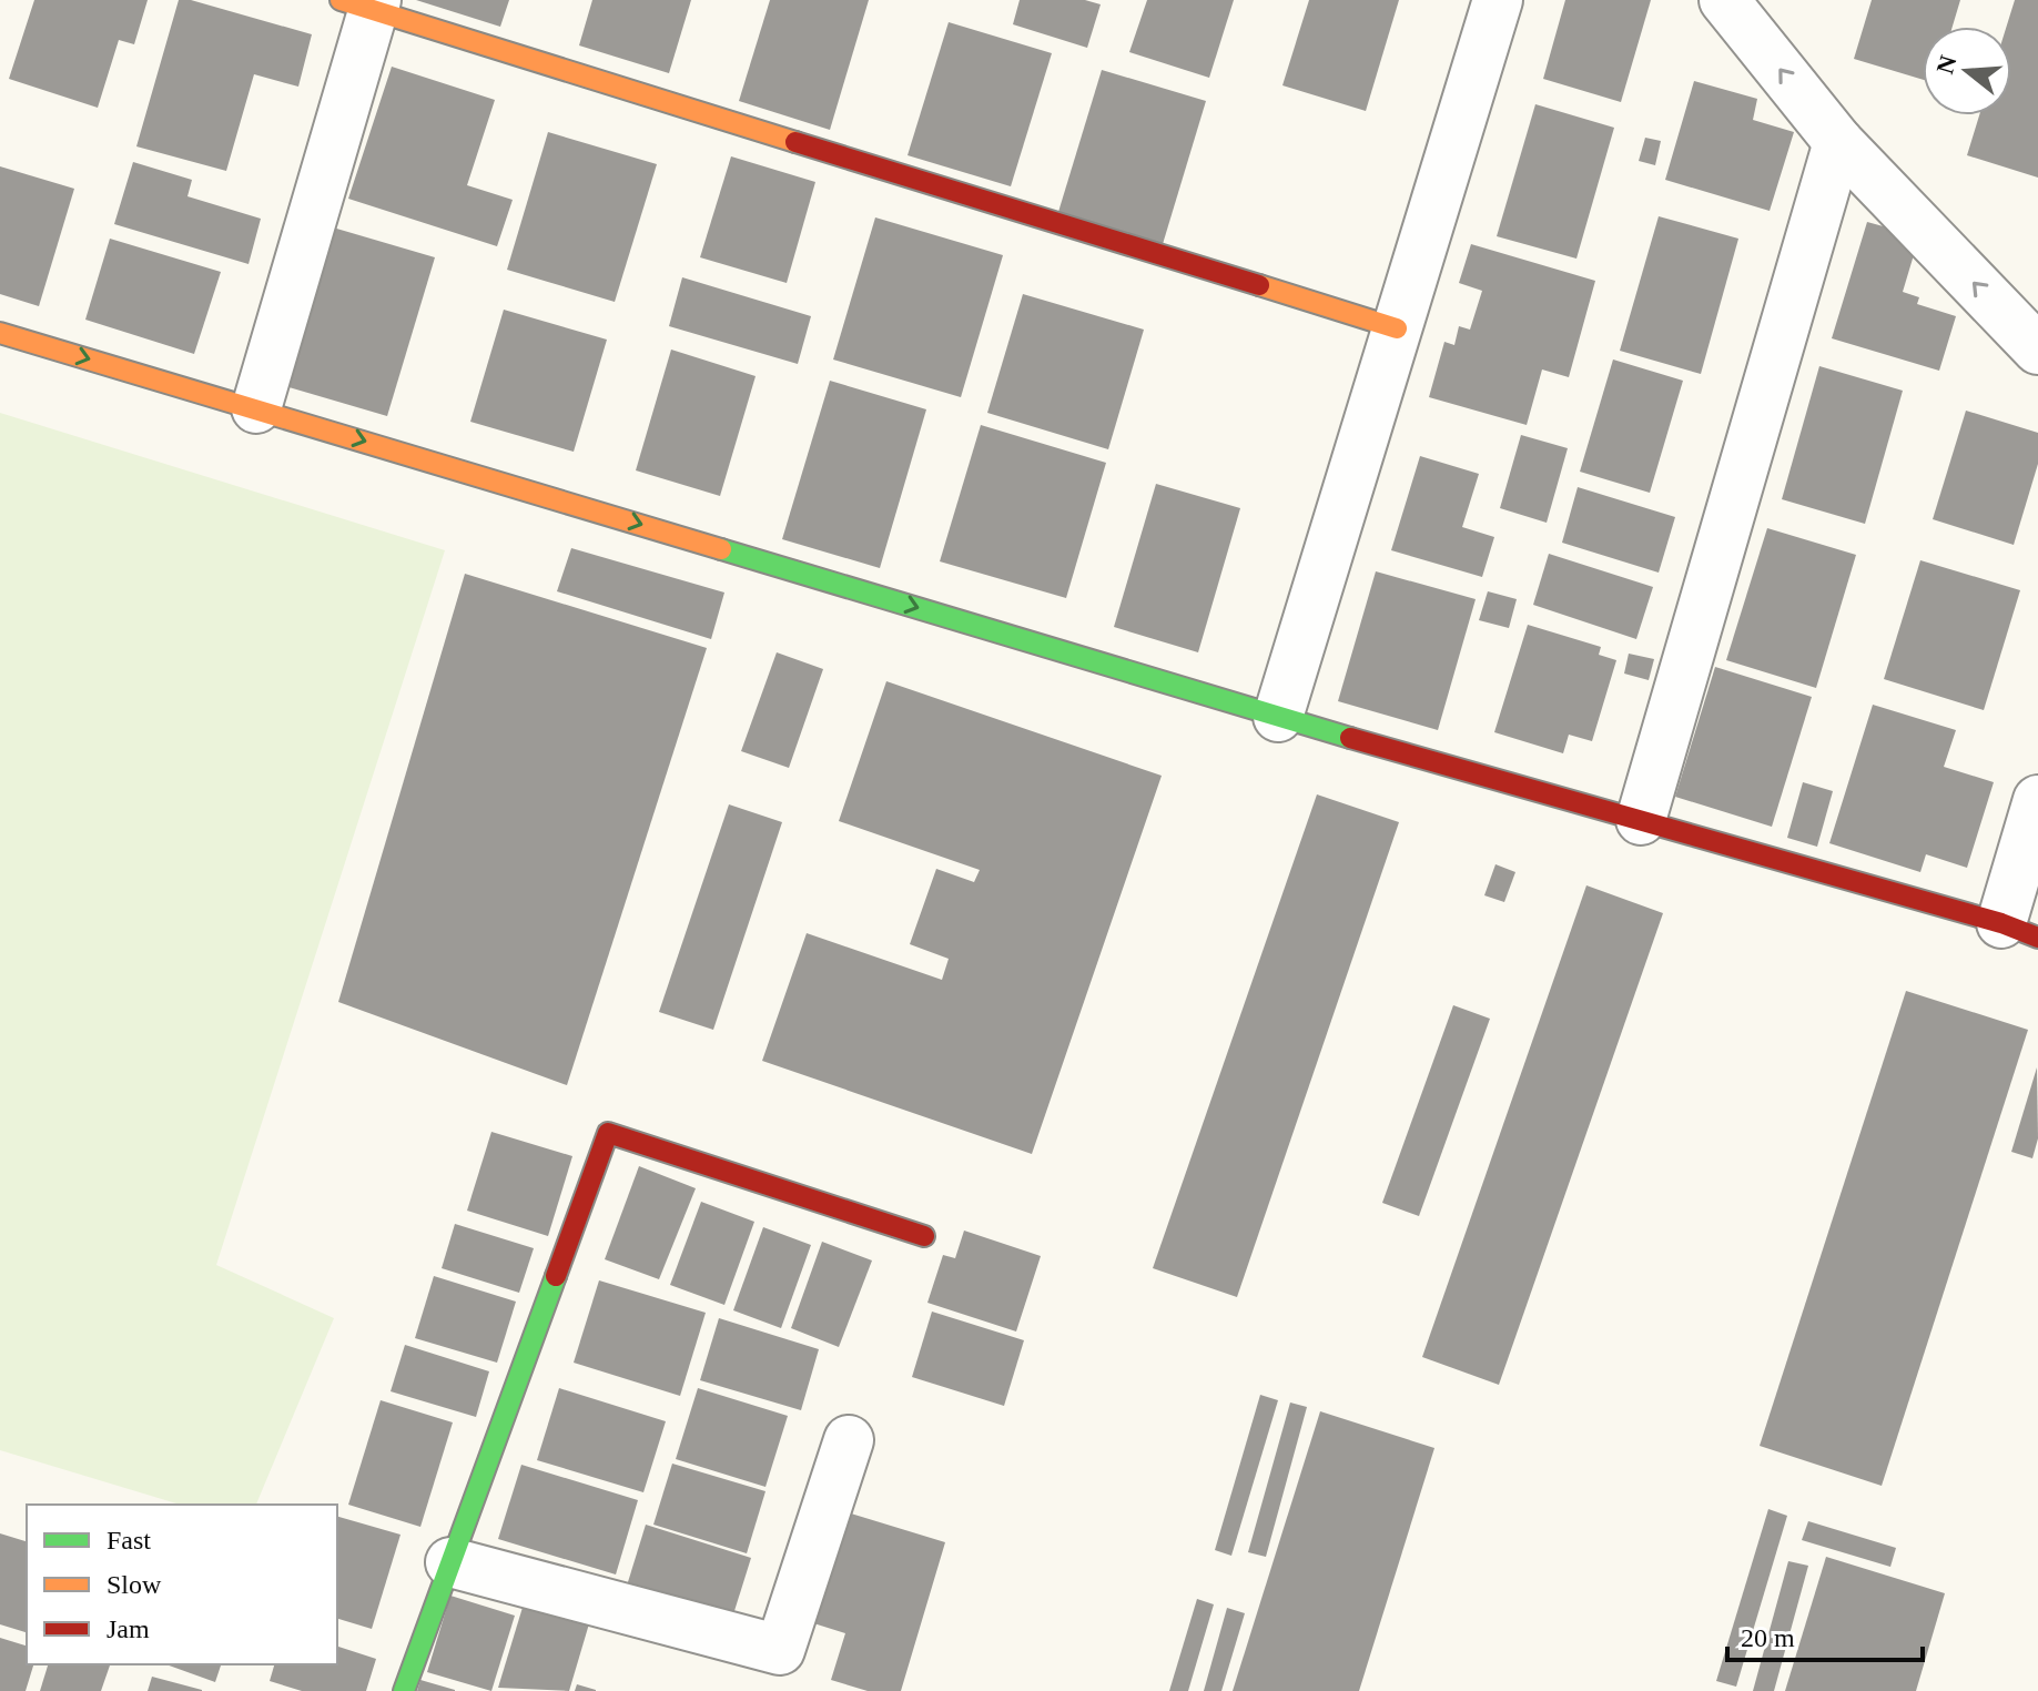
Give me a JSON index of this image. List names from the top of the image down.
{
  "legend": ["Fast", "Slow", "Jam"],
  "scale_bar": "20 m",
  "north": "left"
}
